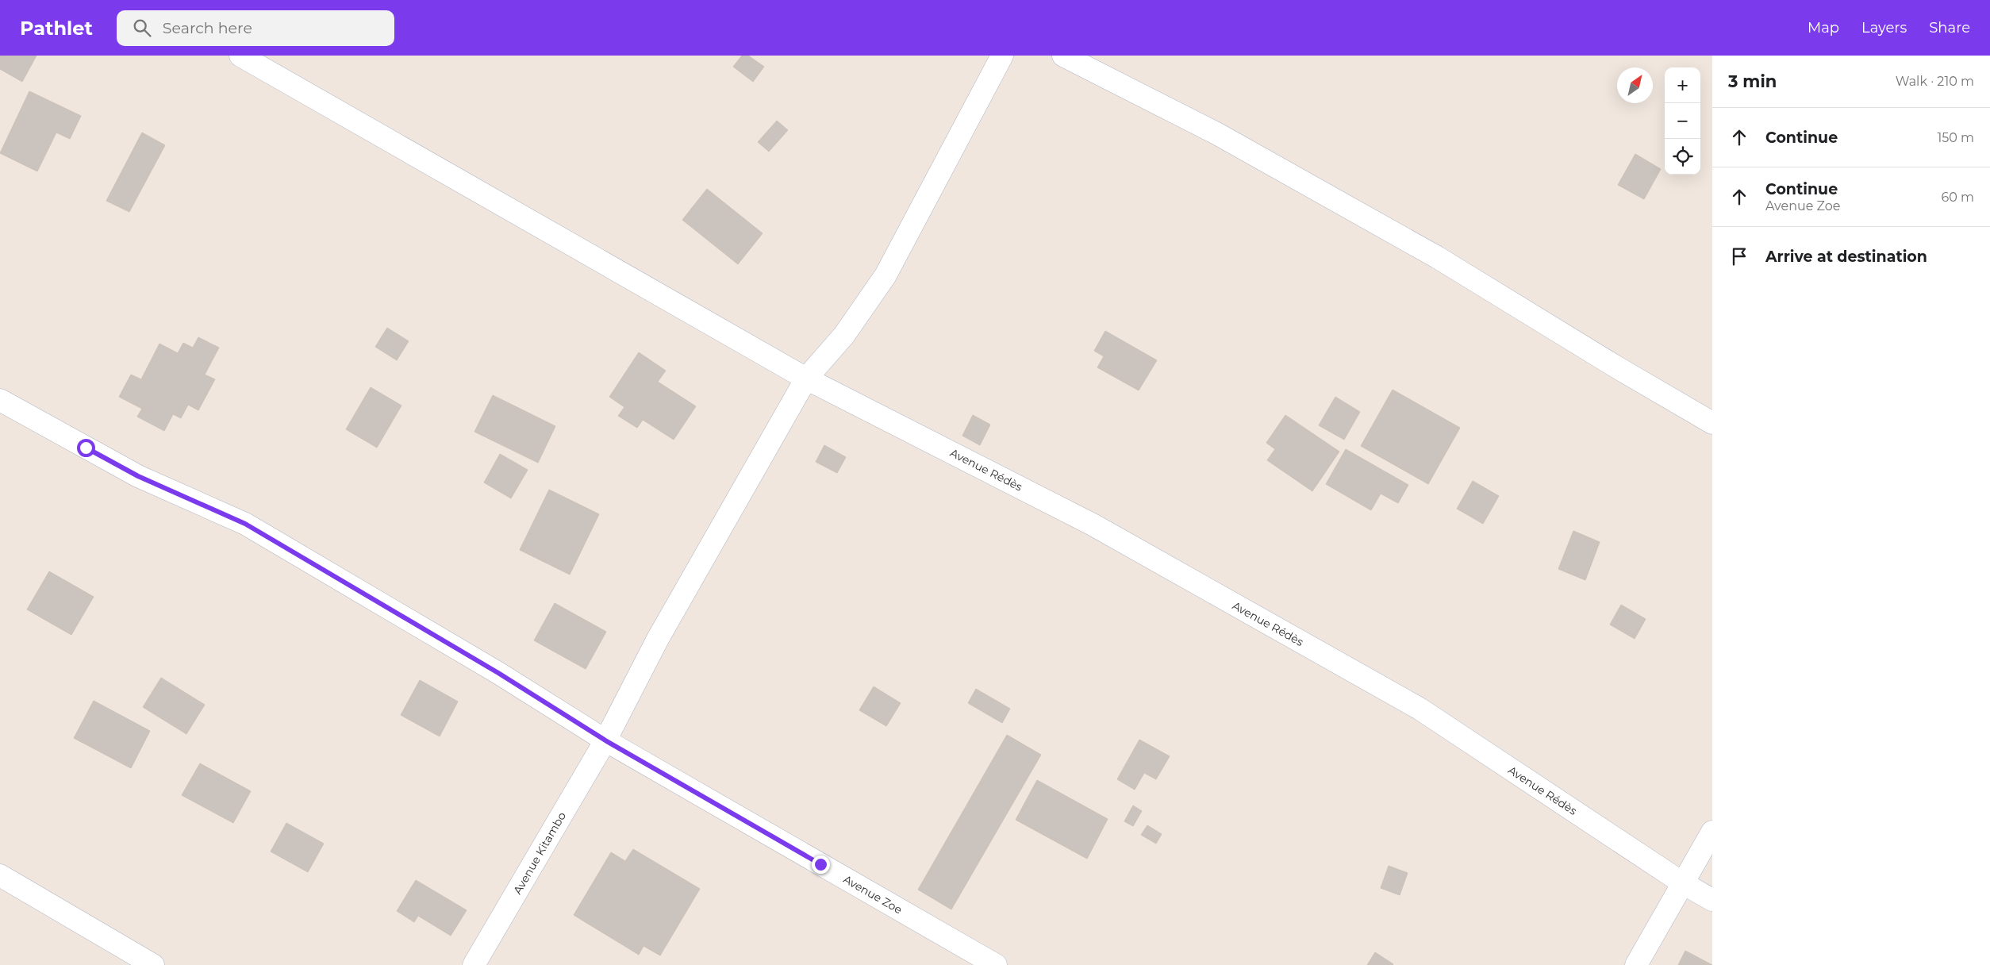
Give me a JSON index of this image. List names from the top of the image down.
{
  "streets": {
    "street": ["Avenue Rédès", "Avenue Kitambo", "Avenue Zoe"]
  },
  "crossings": [
    ["Avenue Rédès", "Avenue Kitambo"],
    ["Avenue Kitambo", "Avenue Zoe"]
  ],
  "north": "top right",
  "page": {
    "header": "Pathlet",
    "search": "Search here",
    "nav": ["Map", "Layers", "Share"],
    "heading": ["3 min", "Walk · 210 m"],
    "map_buttons": ["+", "−"],
    "list": [
      ["Continue", "150 m"],
      ["Continue", "Avenue Zoe", "60 m"],
      "Arrive at destination"
    ]
  }
}
